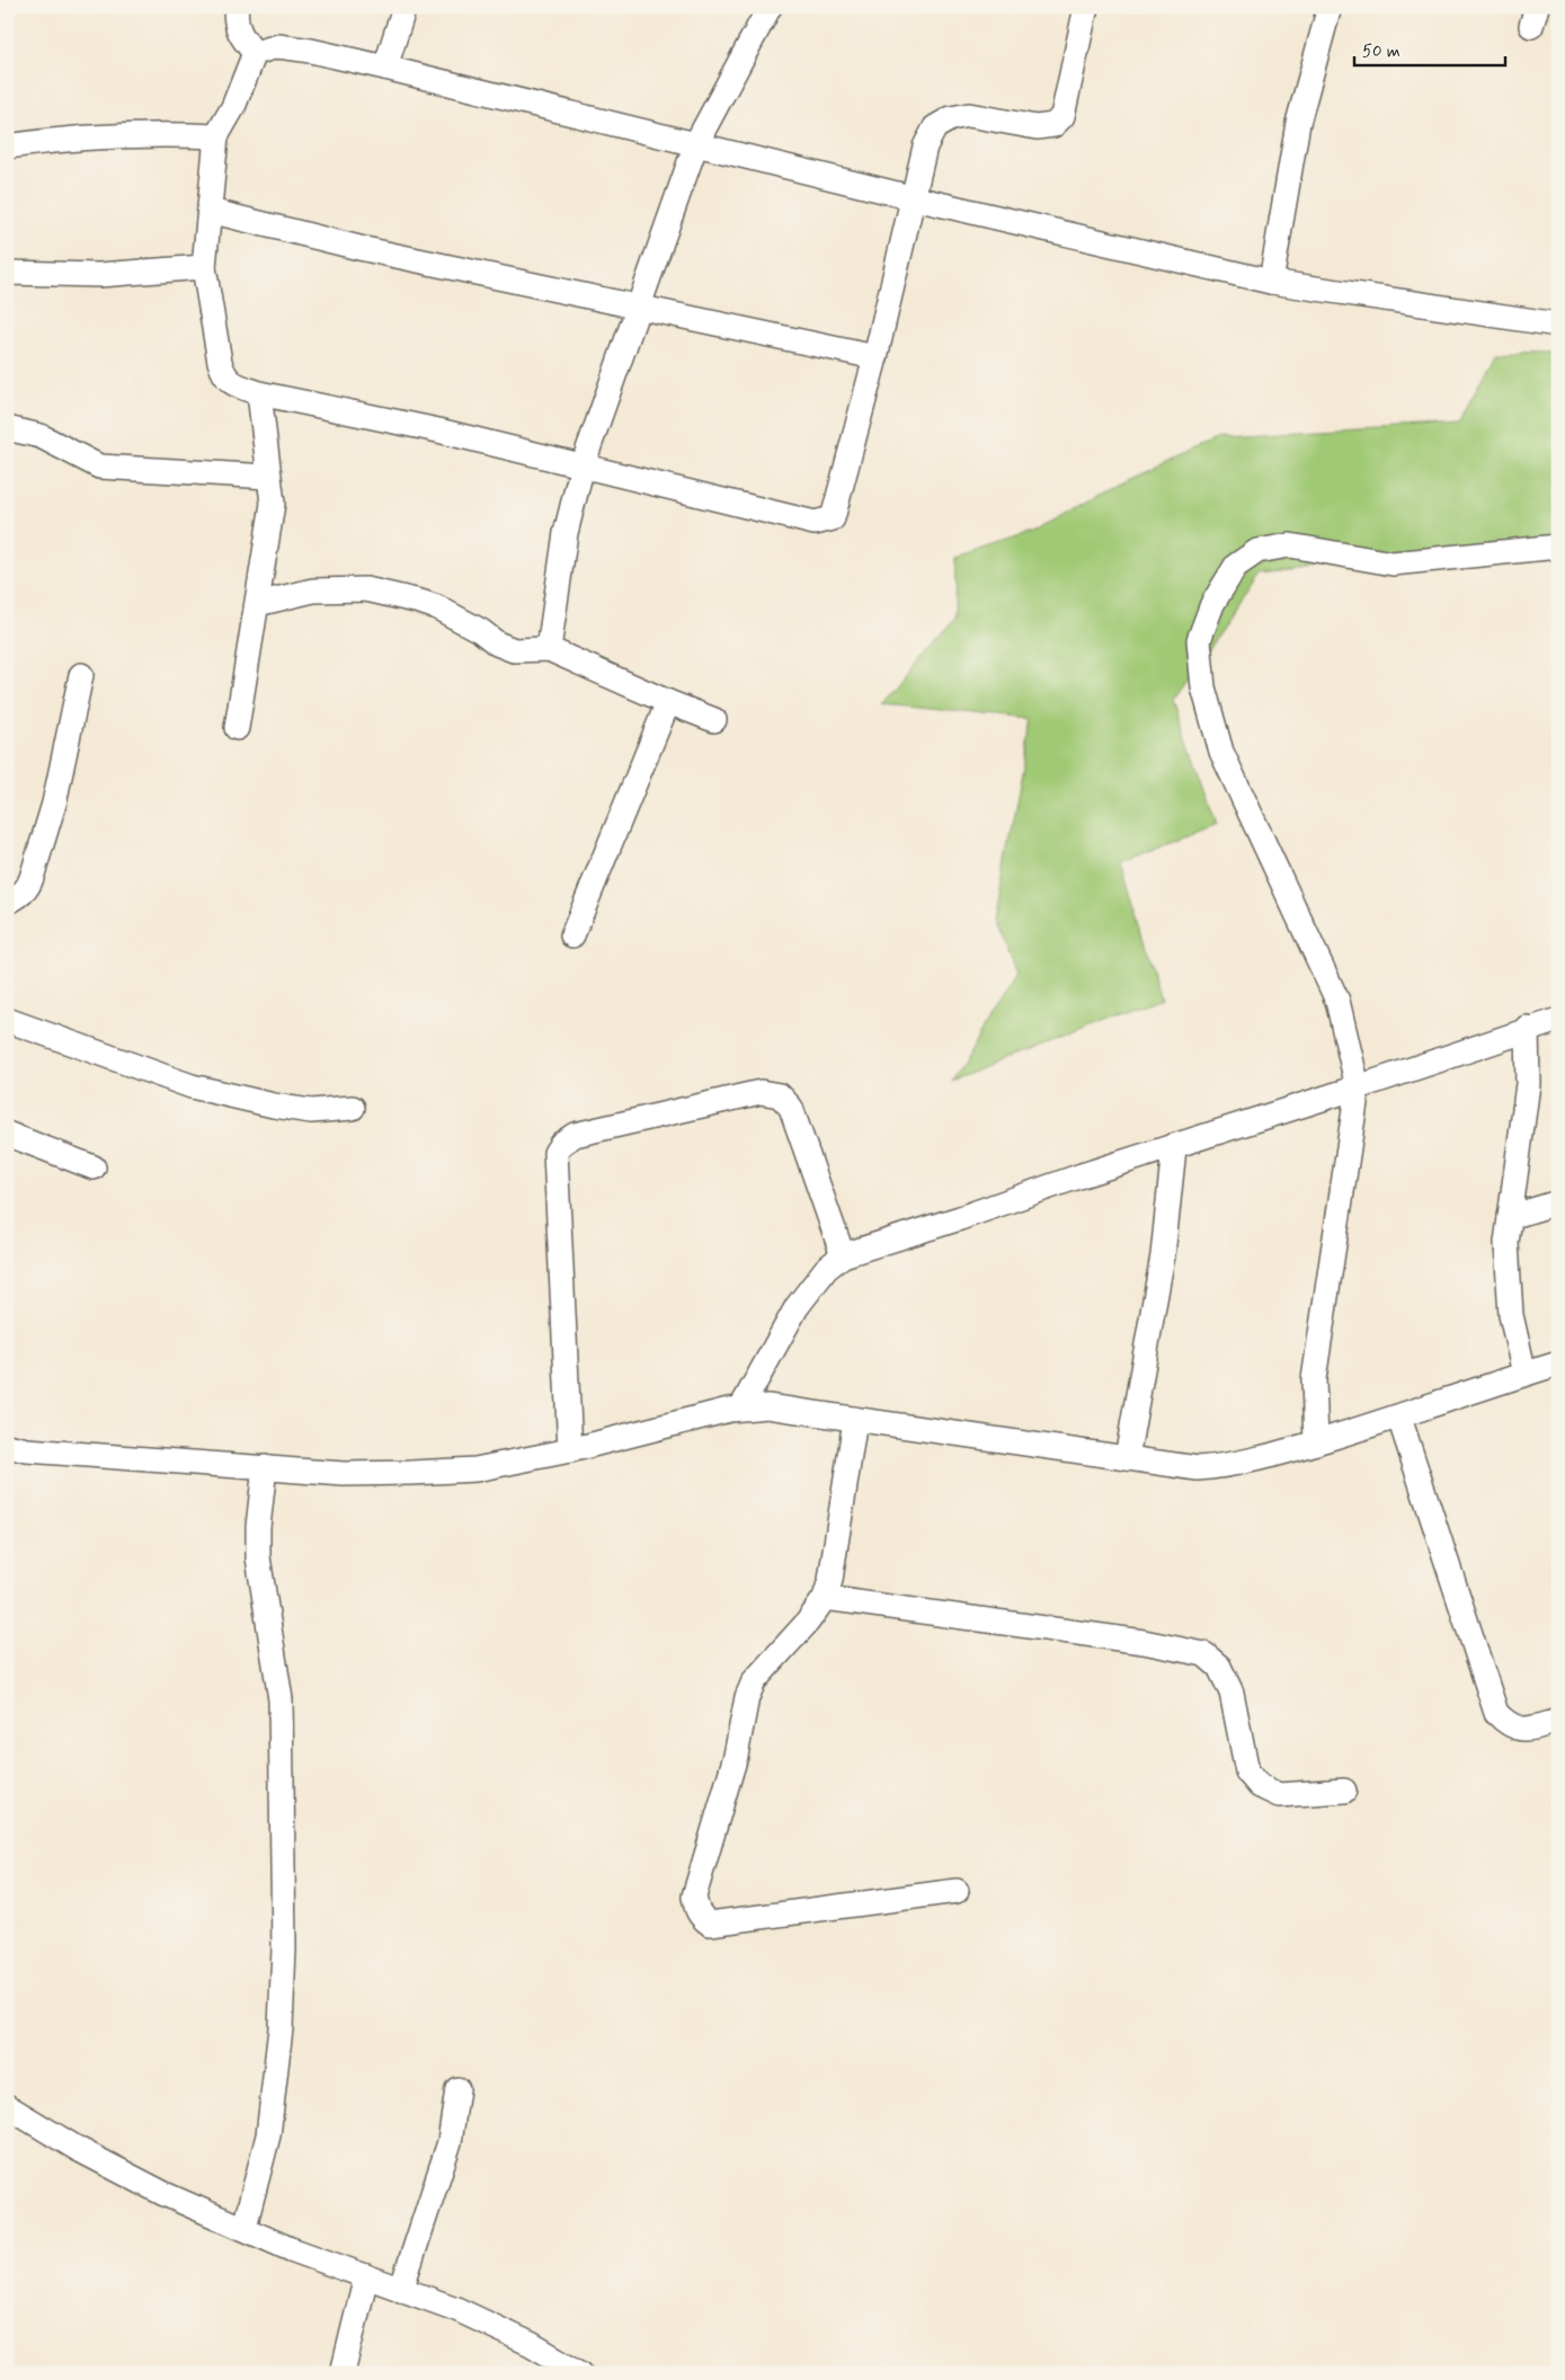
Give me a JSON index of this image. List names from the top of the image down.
{
  "scale_bar": "50 m"
}
